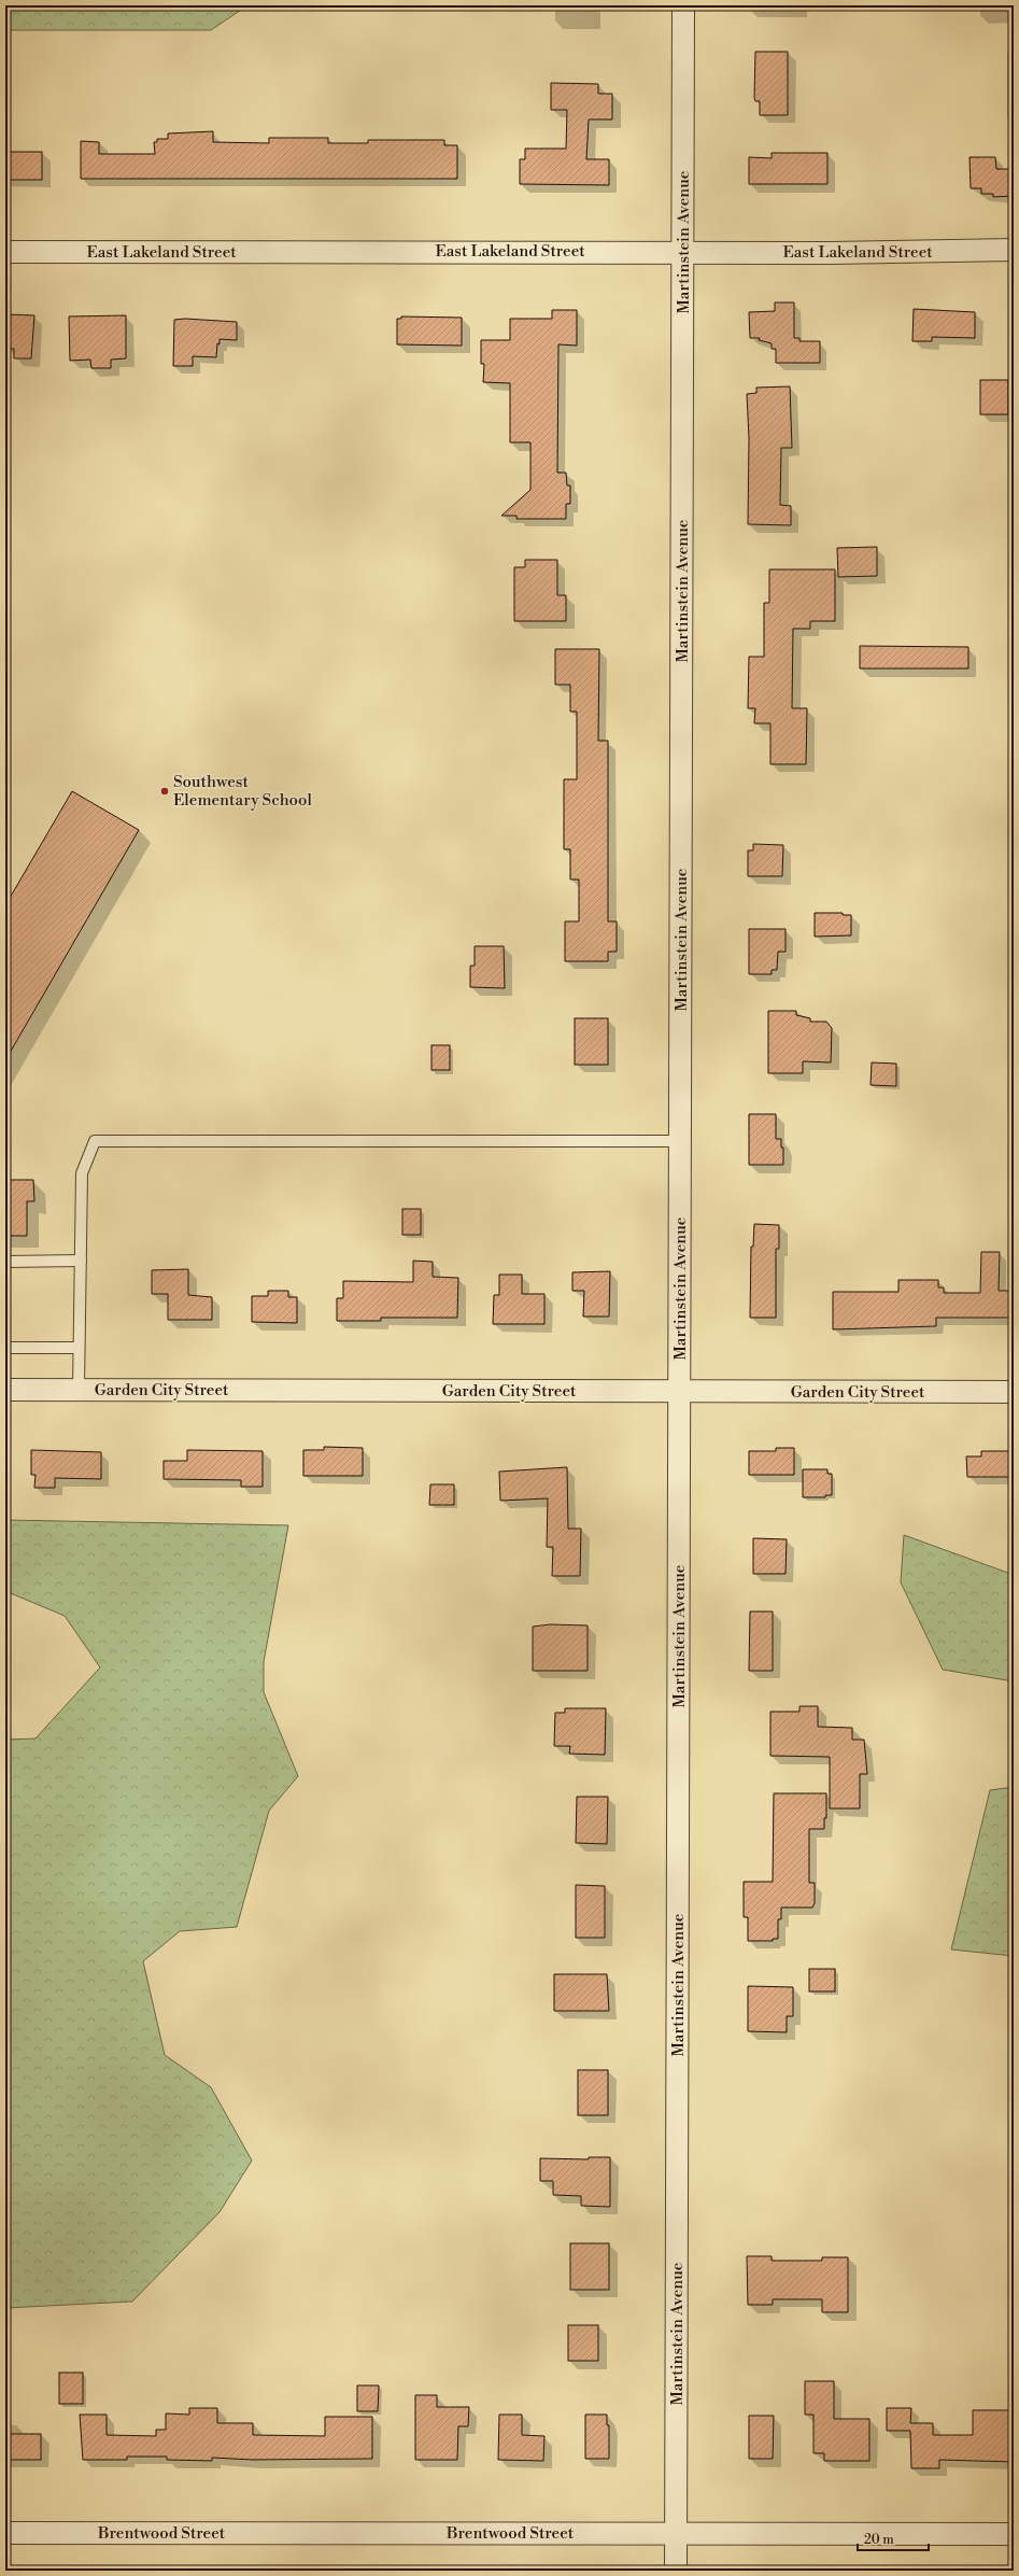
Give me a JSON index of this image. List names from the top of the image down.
{
  "streets": {
    "street": [
      "Martinstein Avenue",
      "East Lakeland Street",
      "Garden City Street",
      "Brentwood Street"
    ]
  },
  "crossings": [
    ["Martinstein Avenue", "East Lakeland Street"],
    ["Martinstein Avenue", "Garden City Street"],
    ["Martinstein Avenue", "Brentwood Street"]
  ],
  "places": ["Southwest Elementary School"],
  "scale_bar": "20 m"
}
